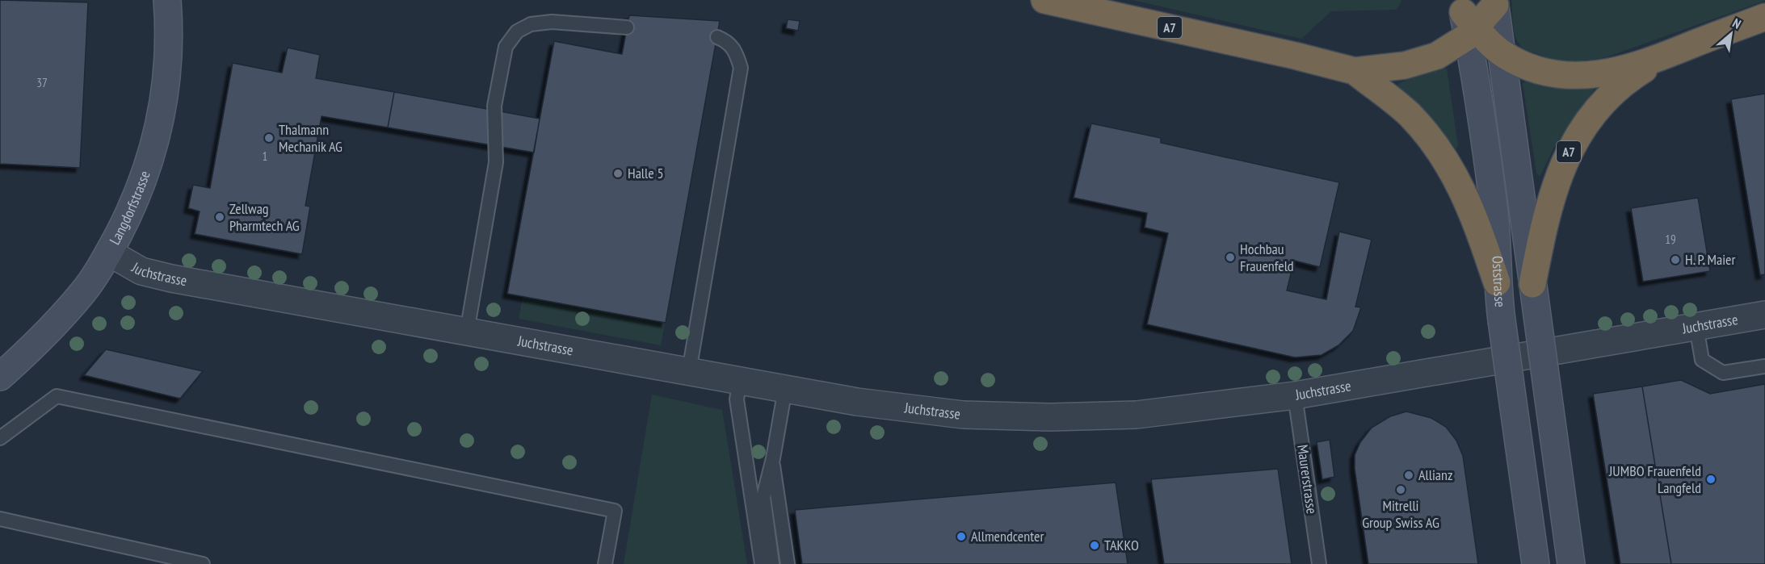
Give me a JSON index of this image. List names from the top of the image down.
{
  "streets": {
    "highway": ["A7"],
    "main road": ["Langdorfstrasse", "Oststrasse"],
    "street": ["Juchstrasse"],
    "lane": ["Maurerstrasse"]
  },
  "crossings": [
    ["A7", "Oststrasse"],
    ["Langdorfstrasse", "Juchstrasse"],
    ["Juchstrasse", "Maurerstrasse"]
  ],
  "places": [
    "Thalmann Mechanik AG",
    "Halle 5",
    "Zellwag Pharmtech AG",
    "Hochbau Frauenfeld",
    "H. P. Maier",
    "Allianz",
    "JUMBO Frauenfeld Langfeld",
    "Mitrelli Group Swiss AG",
    "Allmendcenter",
    "TAKKO"
  ],
  "house_numbers": ["37", "1", "19"],
  "north": "top right"
}
